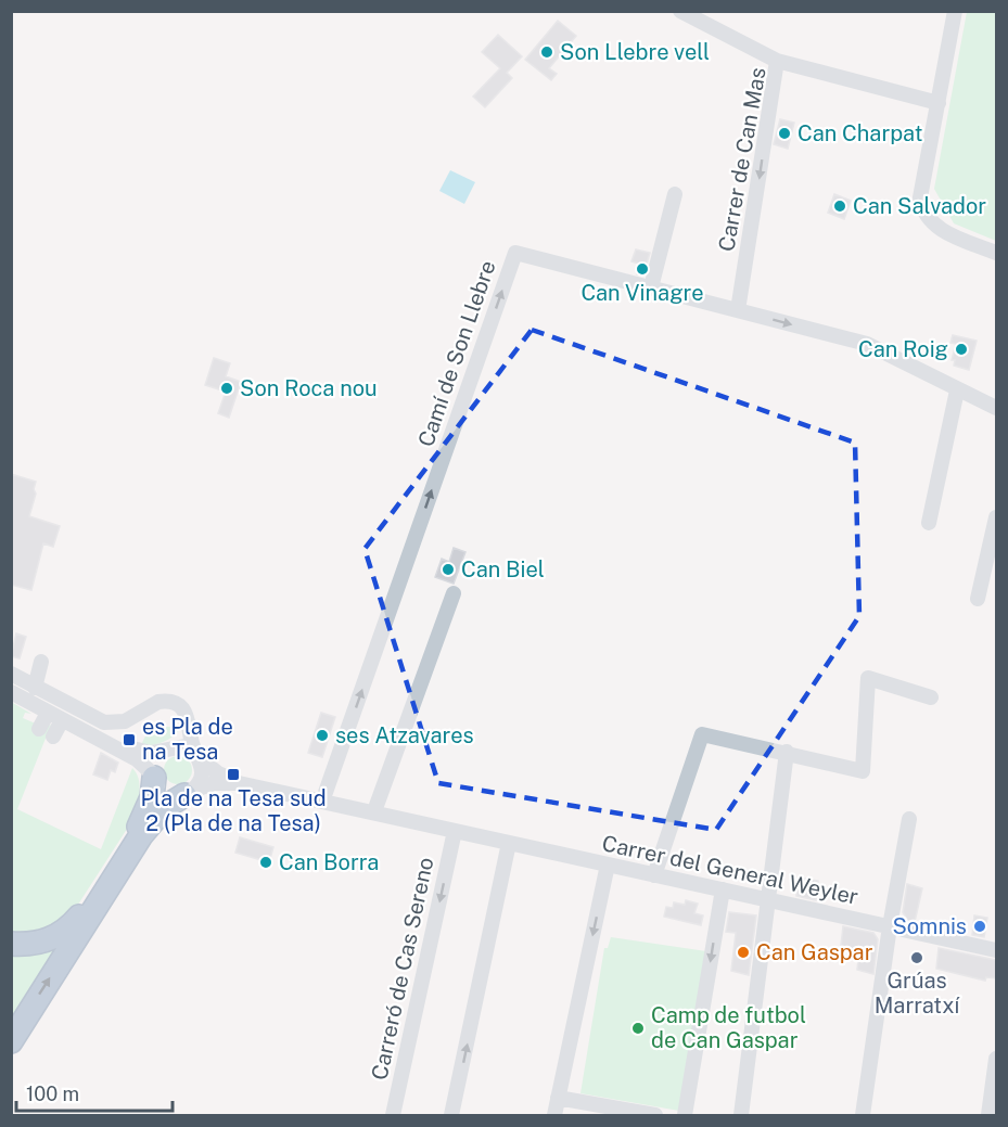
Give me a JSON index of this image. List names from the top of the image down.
{
  "streets": {
    "street": [
      "Carrer de Can Mas",
      "Camí de Son Llebre",
      "Carrer del General Weyler",
      "Carreró de Cas Sereno"
    ]
  },
  "crossings": [
    ["Carrer de Can Mas", "Camí de Son Llebre"],
    ["Camí de Son Llebre", "Carrer del General Weyler"],
    ["Carrer del General Weyler", "Carreró de Cas Sereno"]
  ],
  "places": {
    "other": [
      "Son Llebre vell",
      "Can Charpat",
      "Can Salvador",
      "Can Vinagre",
      "Can Roig",
      "Son Roca nou",
      "Can Biel",
      "ses Atzavares",
      "Can Borra",
      "Somnis",
      "Can Gaspar",
      "Grúas Marratxí",
      "Camp de futbol de Can Gaspar"
    ],
    "transit": ["es Pla de na Tesa", "Pla de na Tesa sud 2 (Pla de na Tesa)"]
  },
  "scale_bar": "100 m"
}
